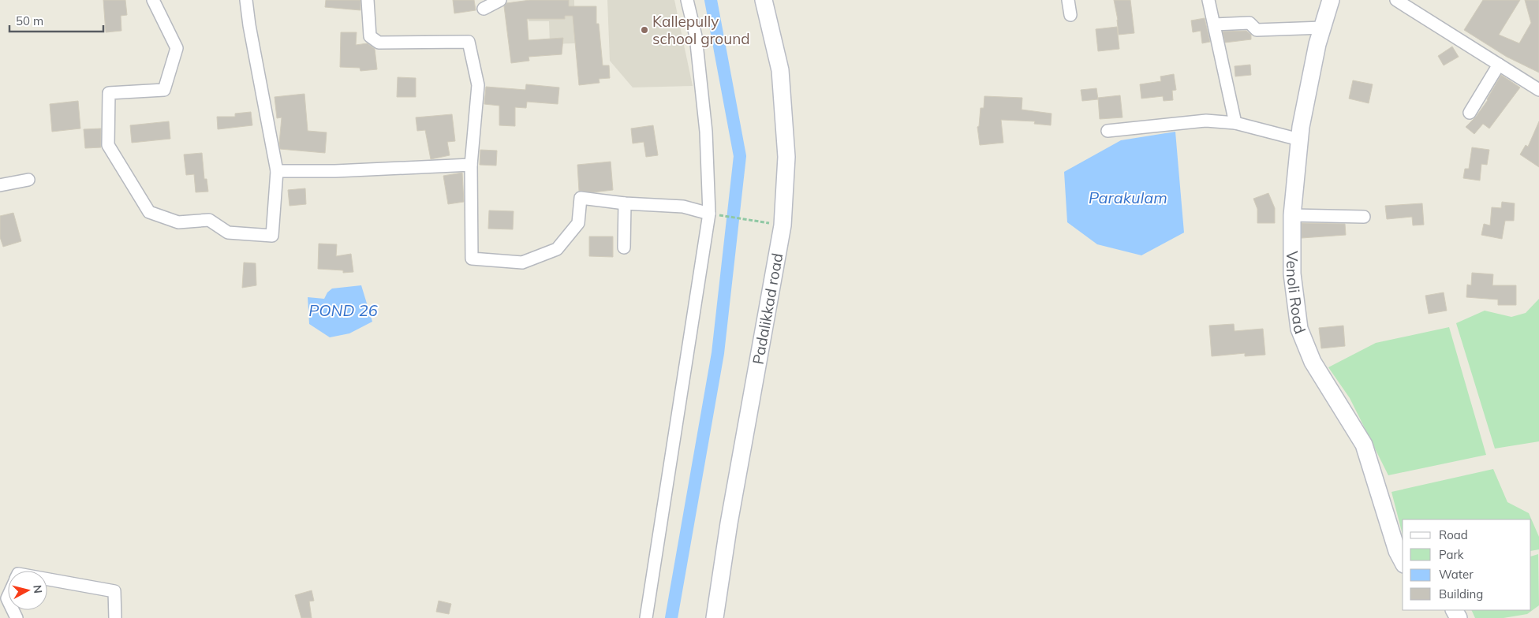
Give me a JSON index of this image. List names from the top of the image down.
{
  "streets": {
    "street": ["Venoli Road", "Padalikkad road"]
  },
  "water": ["Parakulam", "POND 26"],
  "places": ["Kallepully school ground"],
  "legend": [
    "Road",
    "Park",
    "Water",
    "Building"
  ],
  "scale_bar": "50 m",
  "north": "right"
}
